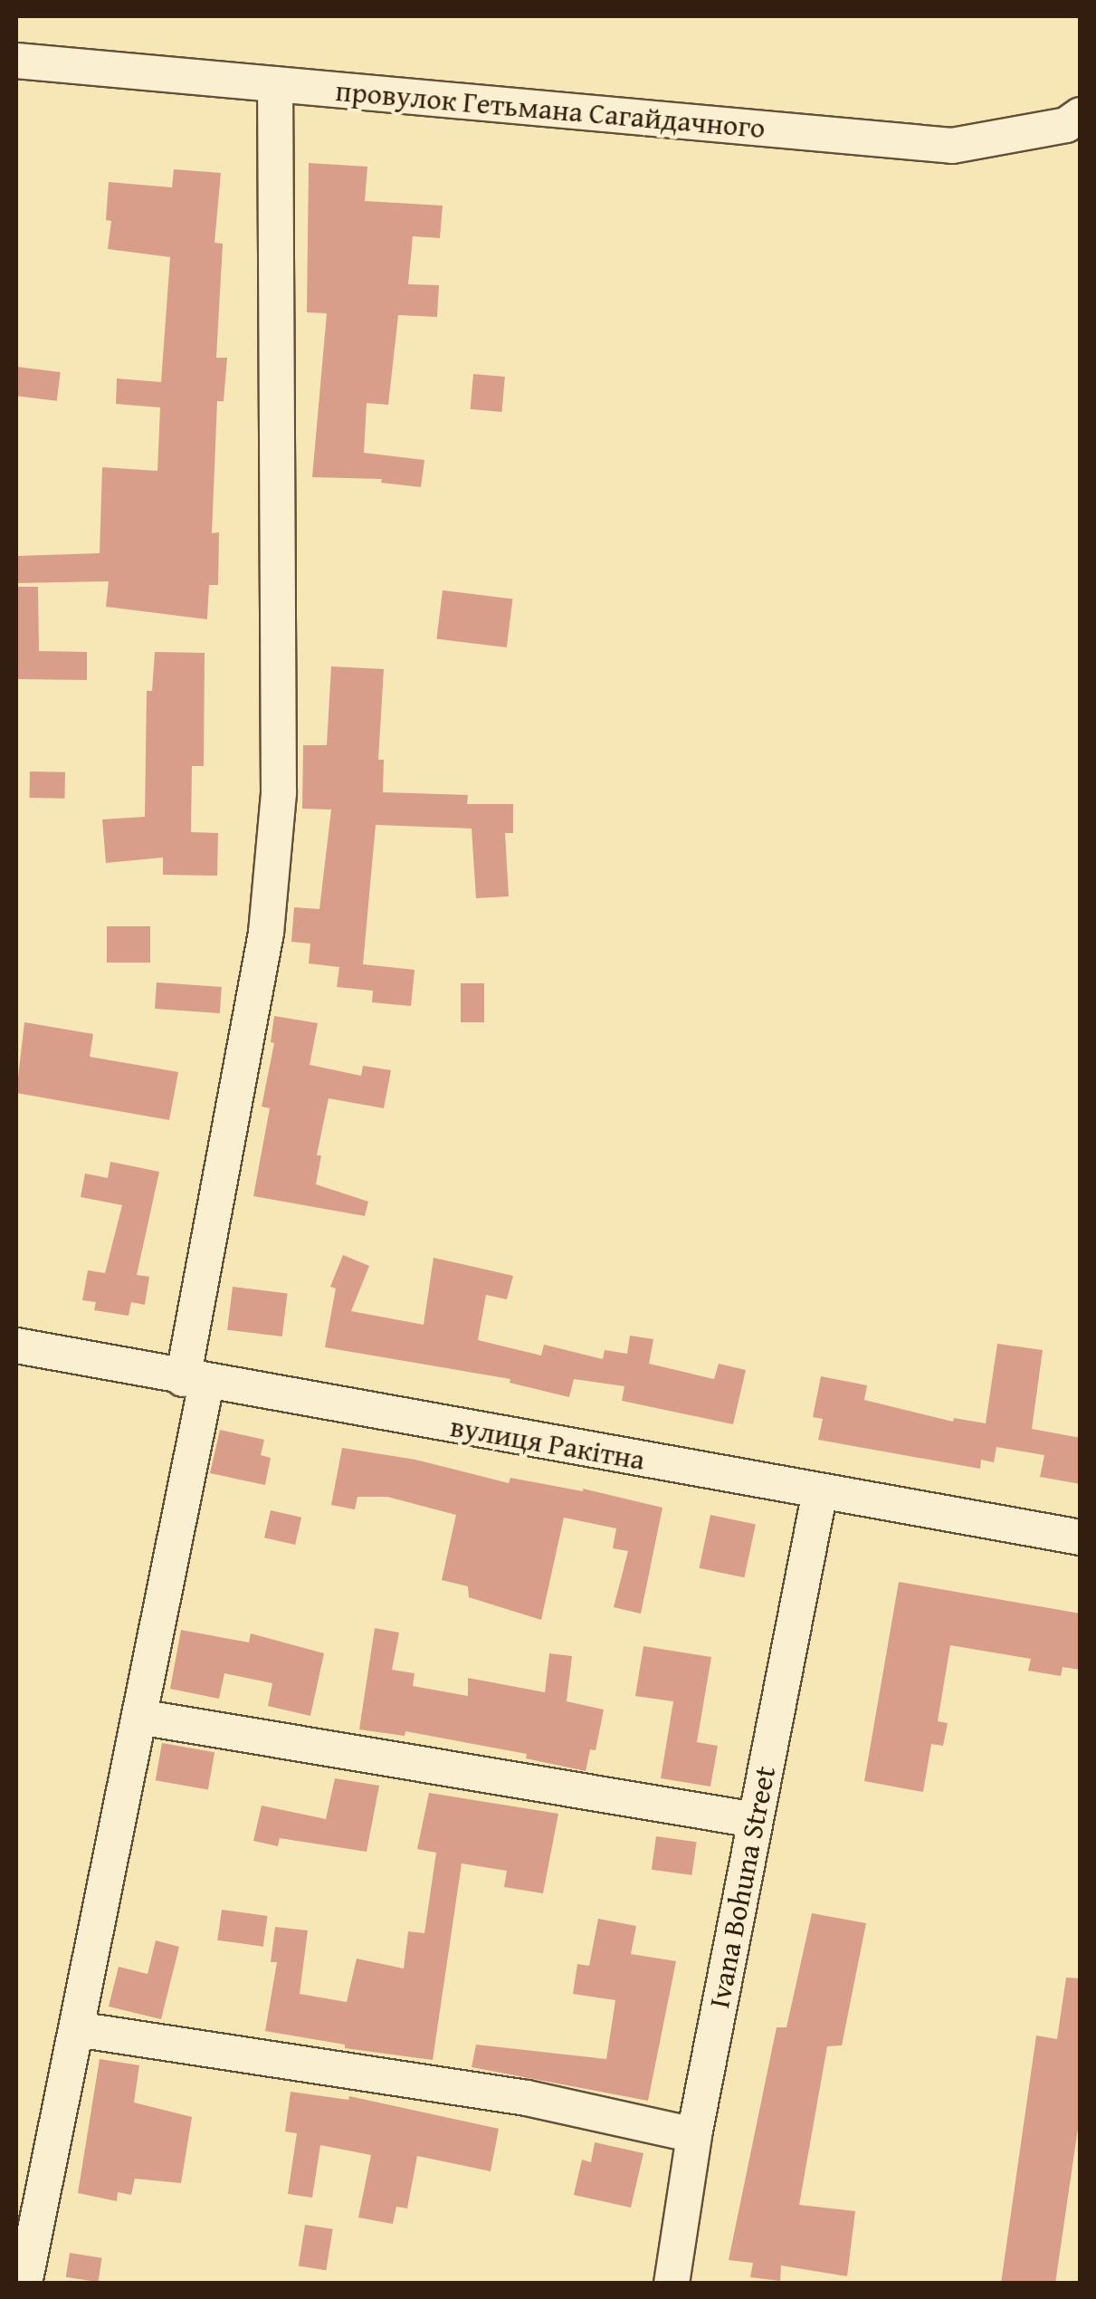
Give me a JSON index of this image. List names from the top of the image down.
{
  "streets": {
    "street": ["провулок Гетьмана Сагайдачного", "вулиця Ракітна", "Ivana Bohuna Street"]
  },
  "crossings": [
    ["вулиця Ракітна", "Ivana Bohuna Street"]
  ]
}
